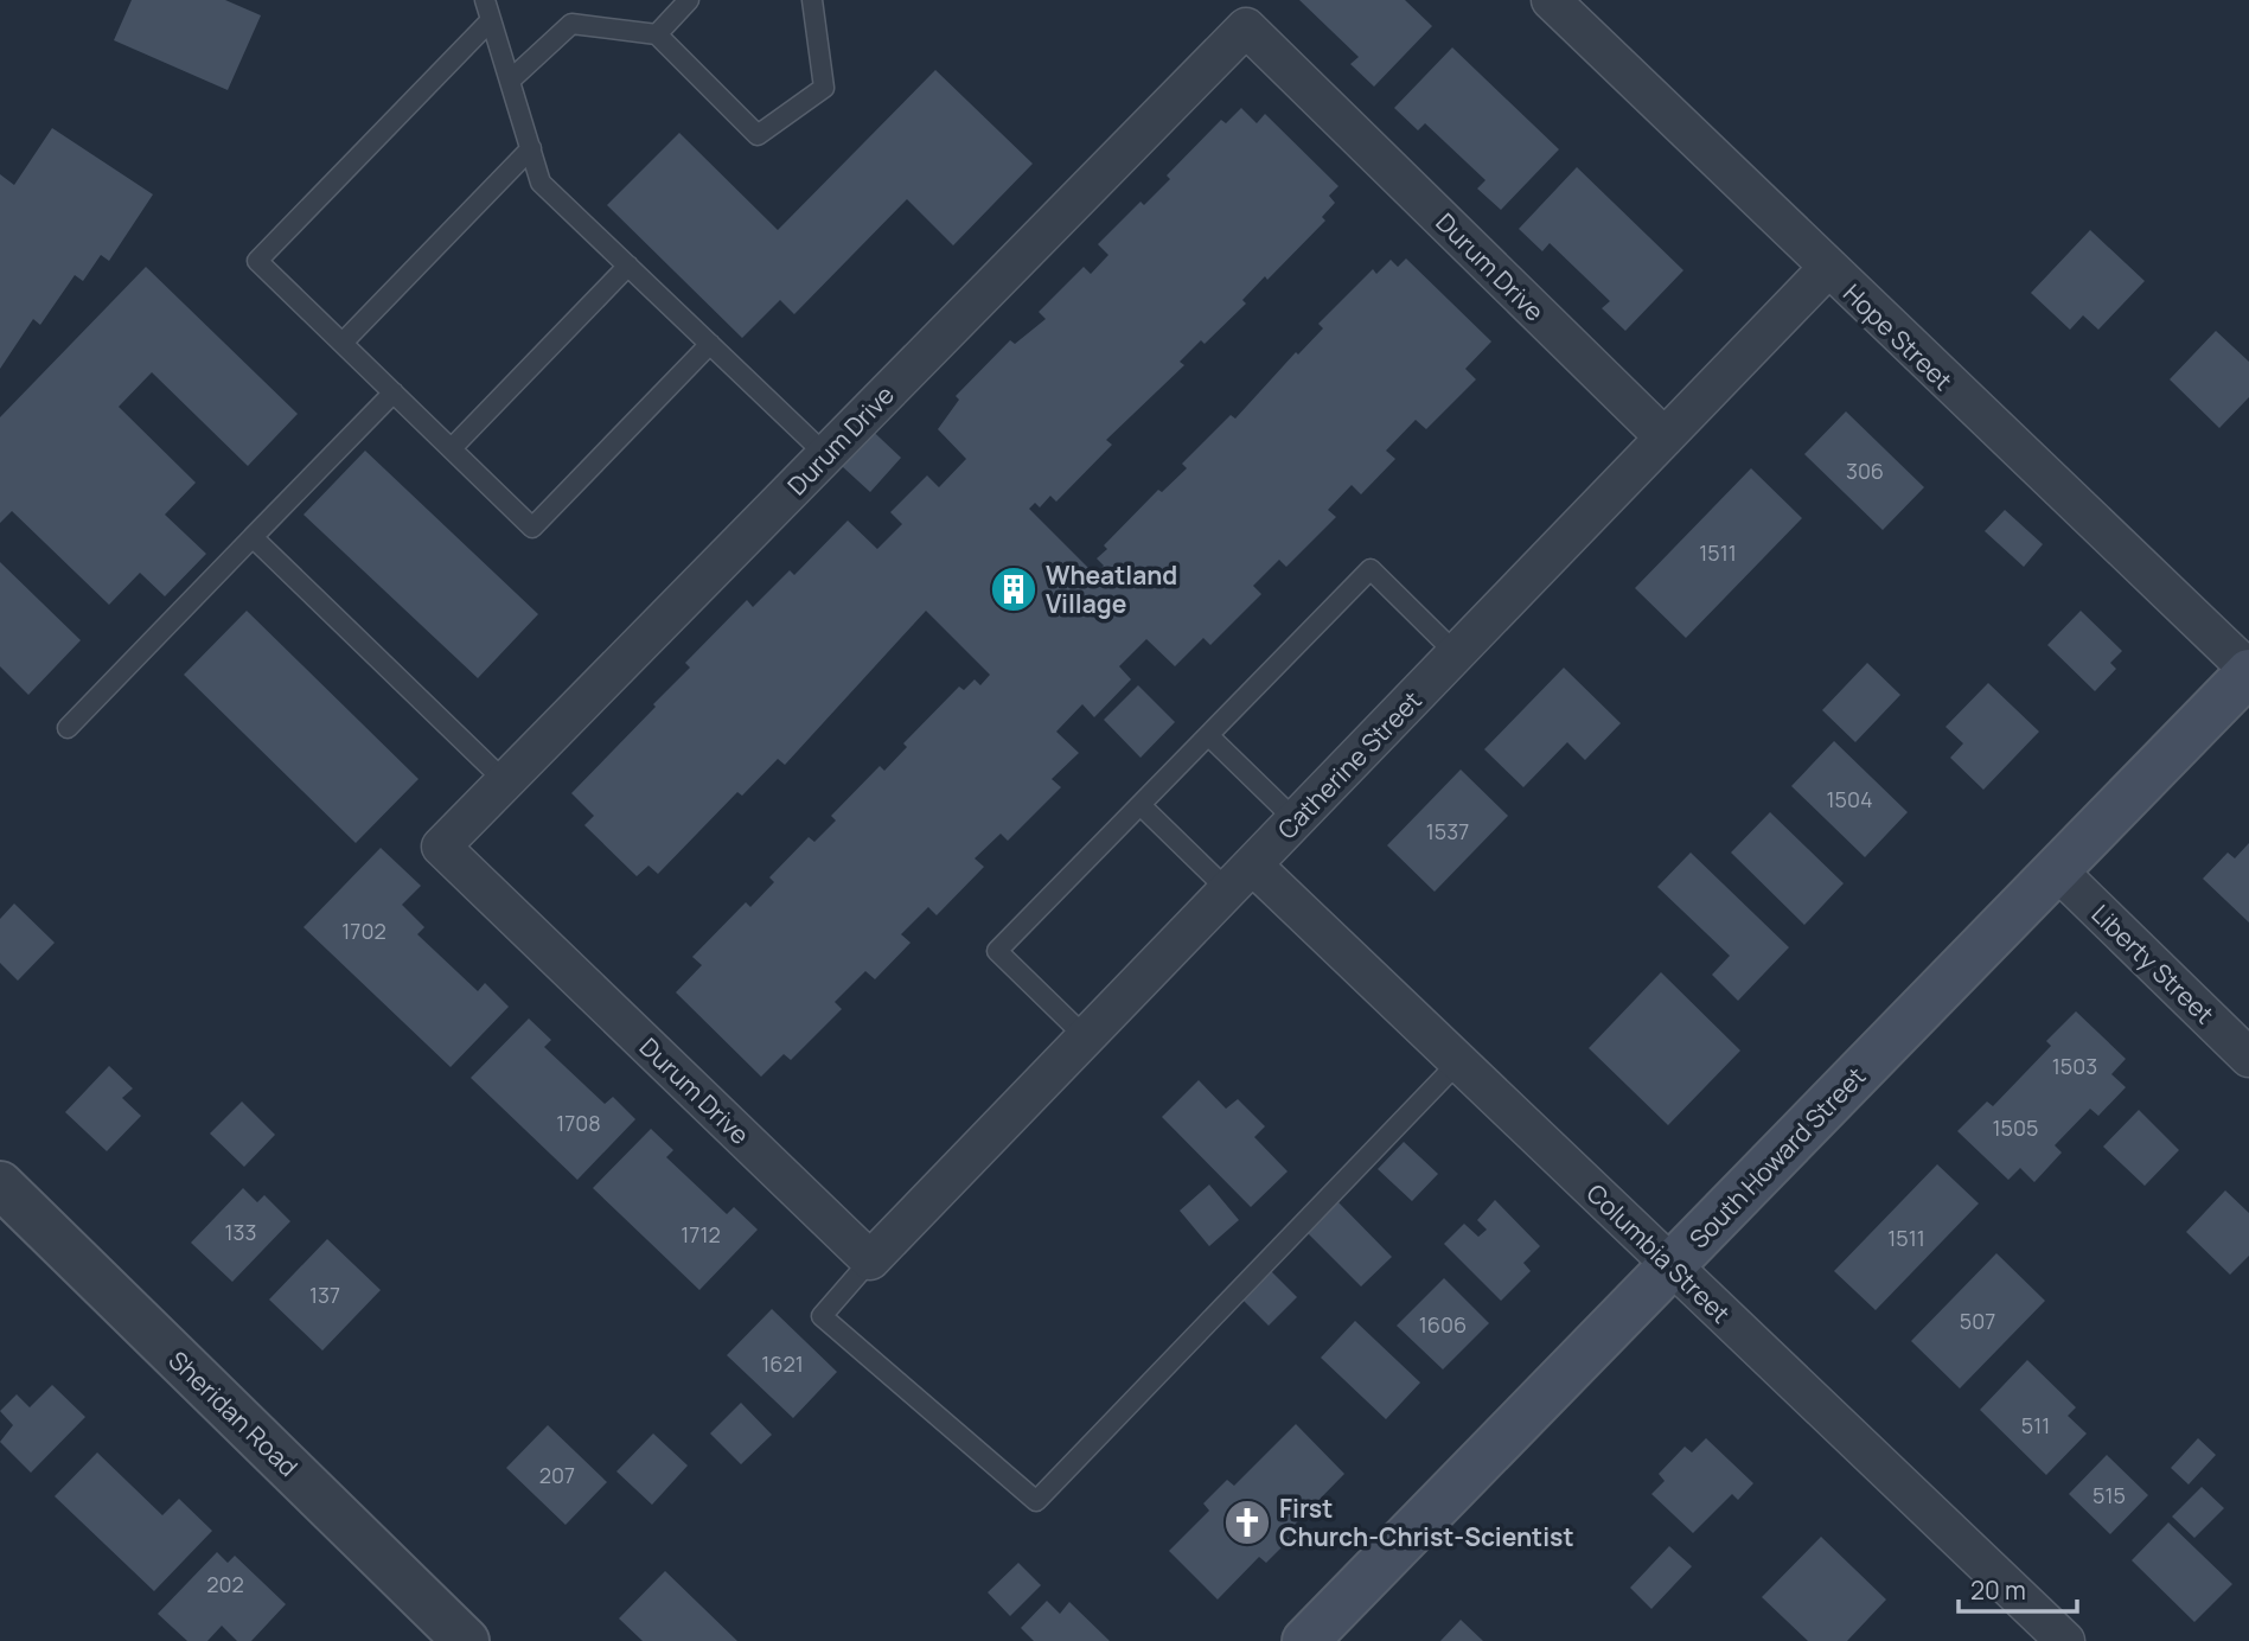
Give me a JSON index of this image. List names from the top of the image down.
{
  "streets": {
    "main road": ["South Howard Street"],
    "street": [
      "Durum Drive",
      "Hope Street",
      "Catherine Street",
      "Liberty Street",
      "Columbia Street",
      "Sheridan Road"
    ]
  },
  "crossings": [
    ["Durum Drive", "Catherine Street"],
    ["Hope Street", "Catherine Street"],
    ["Hope Street", "South Howard Street"],
    ["Catherine Street", "Columbia Street"],
    ["Liberty Street", "South Howard Street"],
    ["South Howard Street", "Columbia Street"]
  ],
  "places": {
    "building": ["Wheatland Village"],
    "church": ["First Church-Christ-Scientist"]
  },
  "house_numbers": [
    "306",
    "1511",
    "1504",
    "1537",
    "1702",
    "1503",
    "1708",
    "1505",
    "133",
    "1712",
    "1511",
    "137",
    "507",
    "1606",
    "1621",
    "511",
    "207",
    "515",
    "202"
  ],
  "scale_bar": "20 m"
}
